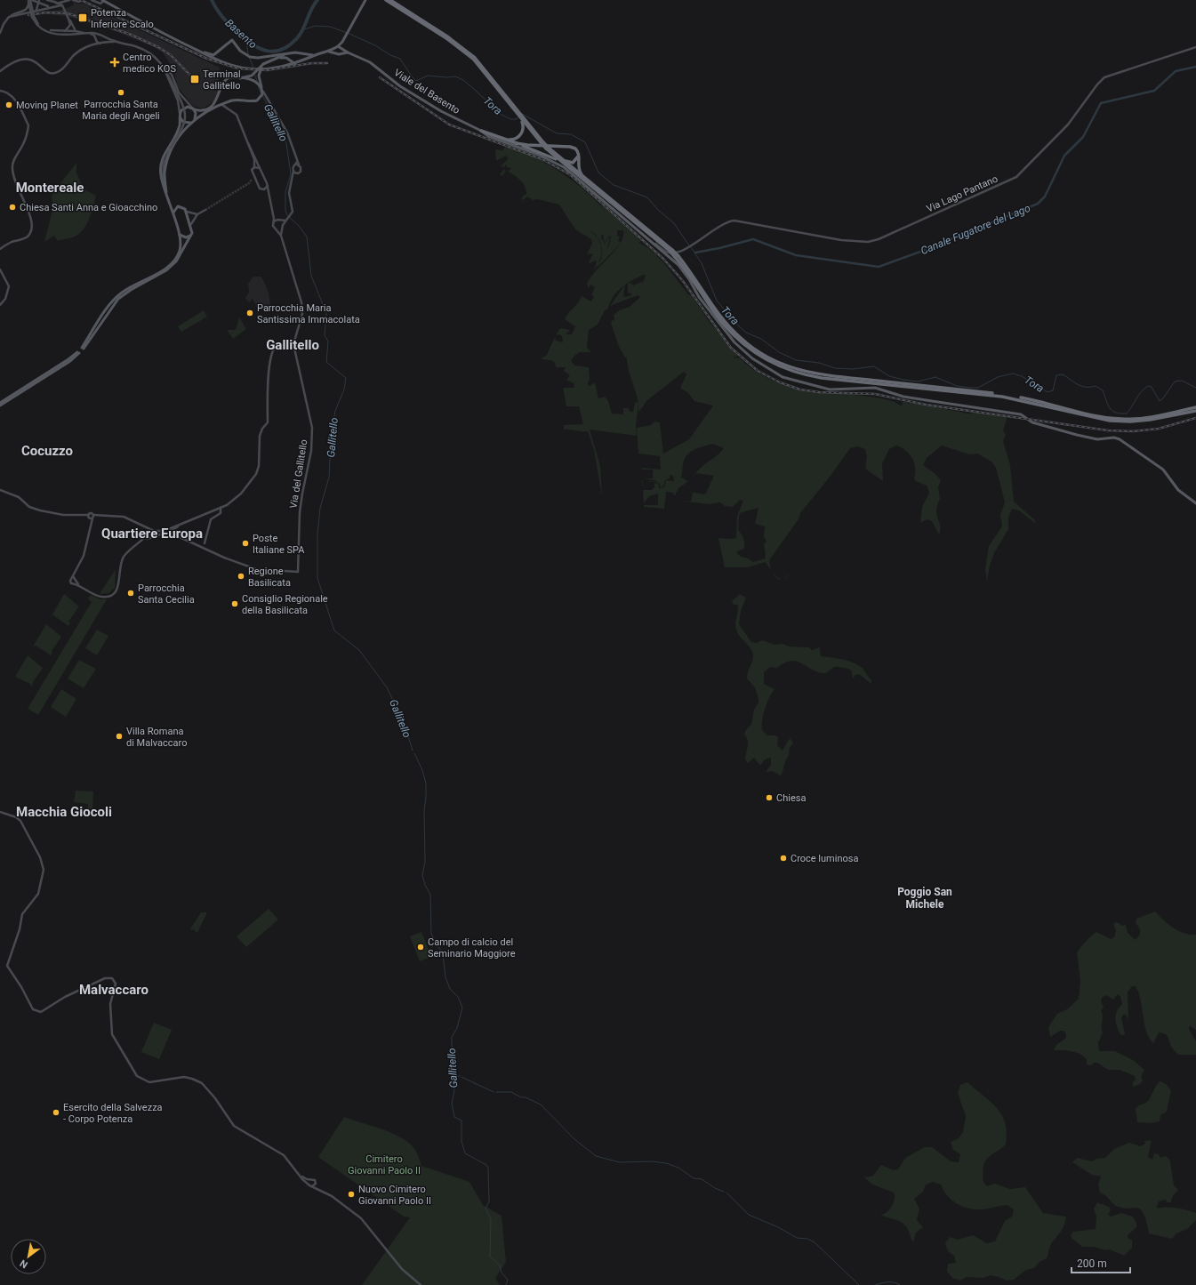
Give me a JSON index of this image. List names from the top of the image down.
{
  "streets": {
    "main road": ["Viale del Basento"],
    "street": ["Via Lago Pantano", "Via del Gallitello"]
  },
  "crossings": [
    ["Viale del Basento", "Via Lago Pantano"]
  ],
  "districts": [
    "Montereale",
    "Gallitello",
    "Cocuzzo",
    "Quartiere Europa",
    "Macchia Giocoli",
    "Poggio San Michele",
    "Malvaccaro"
  ],
  "water": [
    "Basento",
    "Tora",
    "Gallitello",
    "Canale Fugatore del Lago"
  ],
  "parks": ["Cimitero Giovanni Paolo II"],
  "places": {
    "transit": ["Potenza Inferiore Scalo", "Terminal Gallitello"],
    "health": ["Centro medico KOS"],
    "other": [
      "Parrocchia Santa Maria degli Angeli",
      "Moving Planet",
      "Chiesa Santi Anna e Gioacchino",
      "Parrocchia Maria Santissima Immacolata",
      "Poste Italiane SPA",
      "Regione Basilicata",
      "Parrocchia Santa Cecilia",
      "Consiglio Regionale della Basilicata",
      "Villa Romana di Malvaccaro",
      "Chiesa",
      "Croce luminosa",
      "Campo di calcio del Seminario Maggiore",
      "Esercito della Salvezza - Corpo Potenza",
      "Nuovo Cimitero Giovanni Paolo II"
    ]
  },
  "scale_bar": "200 m",
  "north": "bottom left"
}
